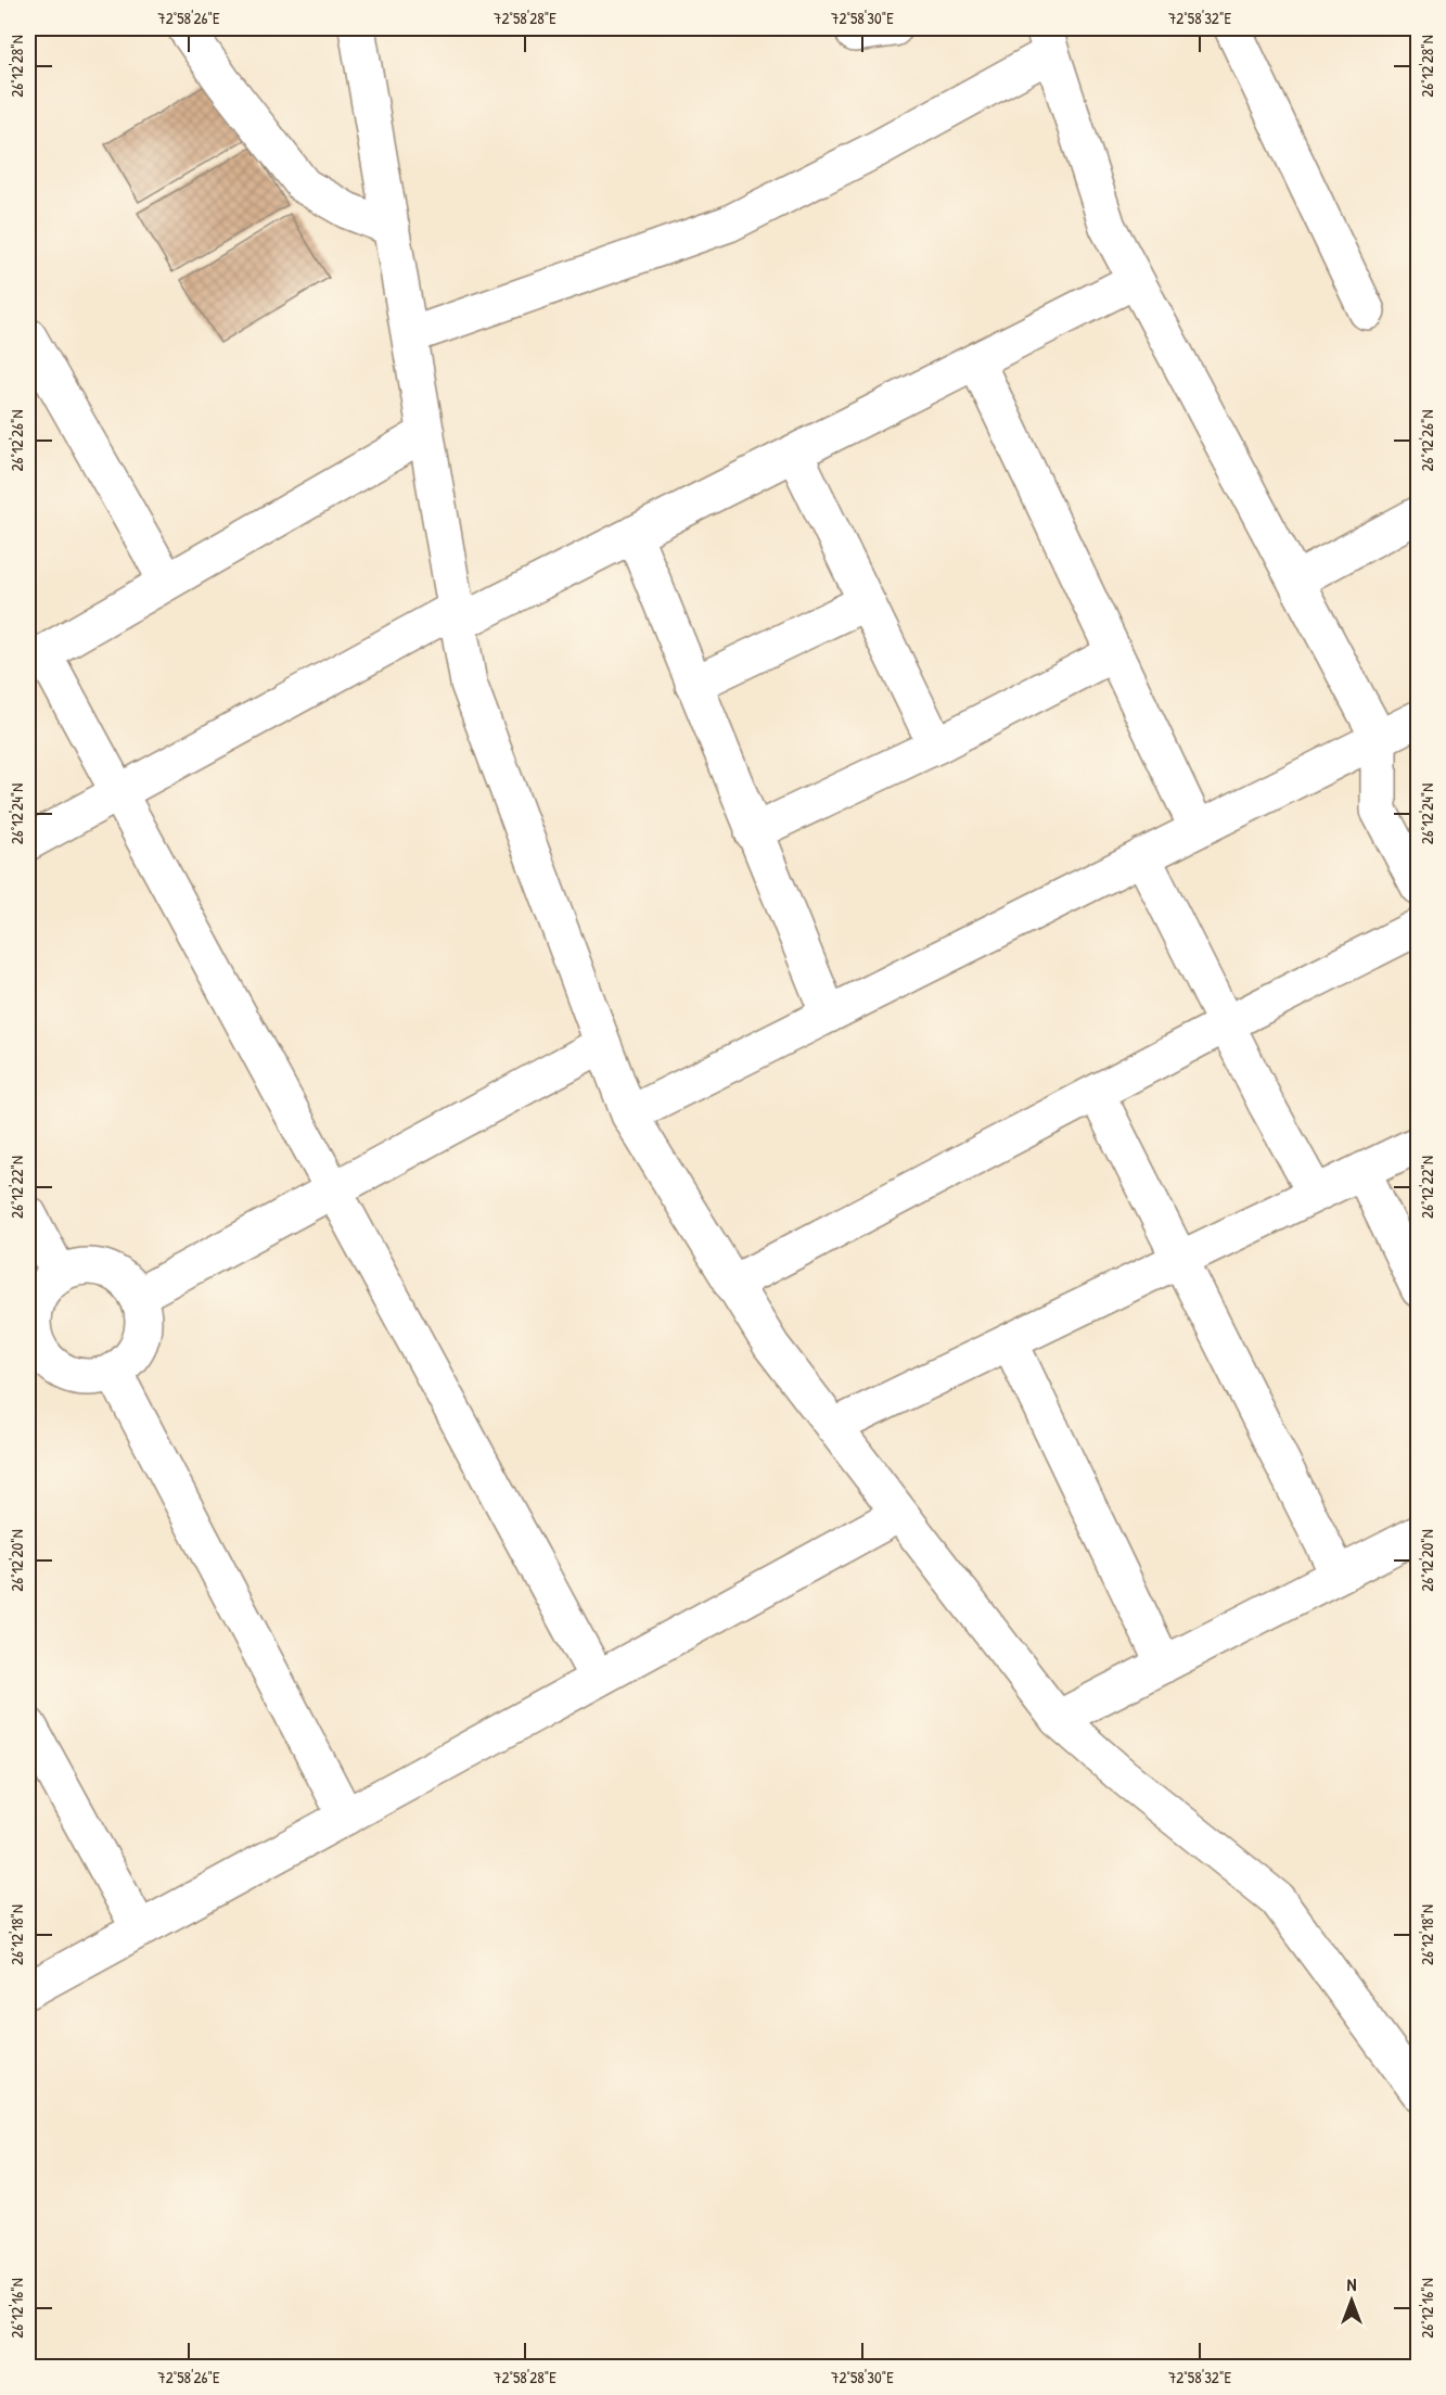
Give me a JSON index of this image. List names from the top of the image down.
{
  "north": "top",
  "coordinates": [
    "72°58'26\"E",
    "72°58'28\"E",
    "72°58'30\"E",
    "72°58'32\"E",
    "26°12'28\"N",
    "26°12'26\"N",
    "26°12'24\"N",
    "26°12'22\"N",
    "26°12'20\"N",
    "26°12'18\"N",
    "26°12'16\"N"
  ]
}
